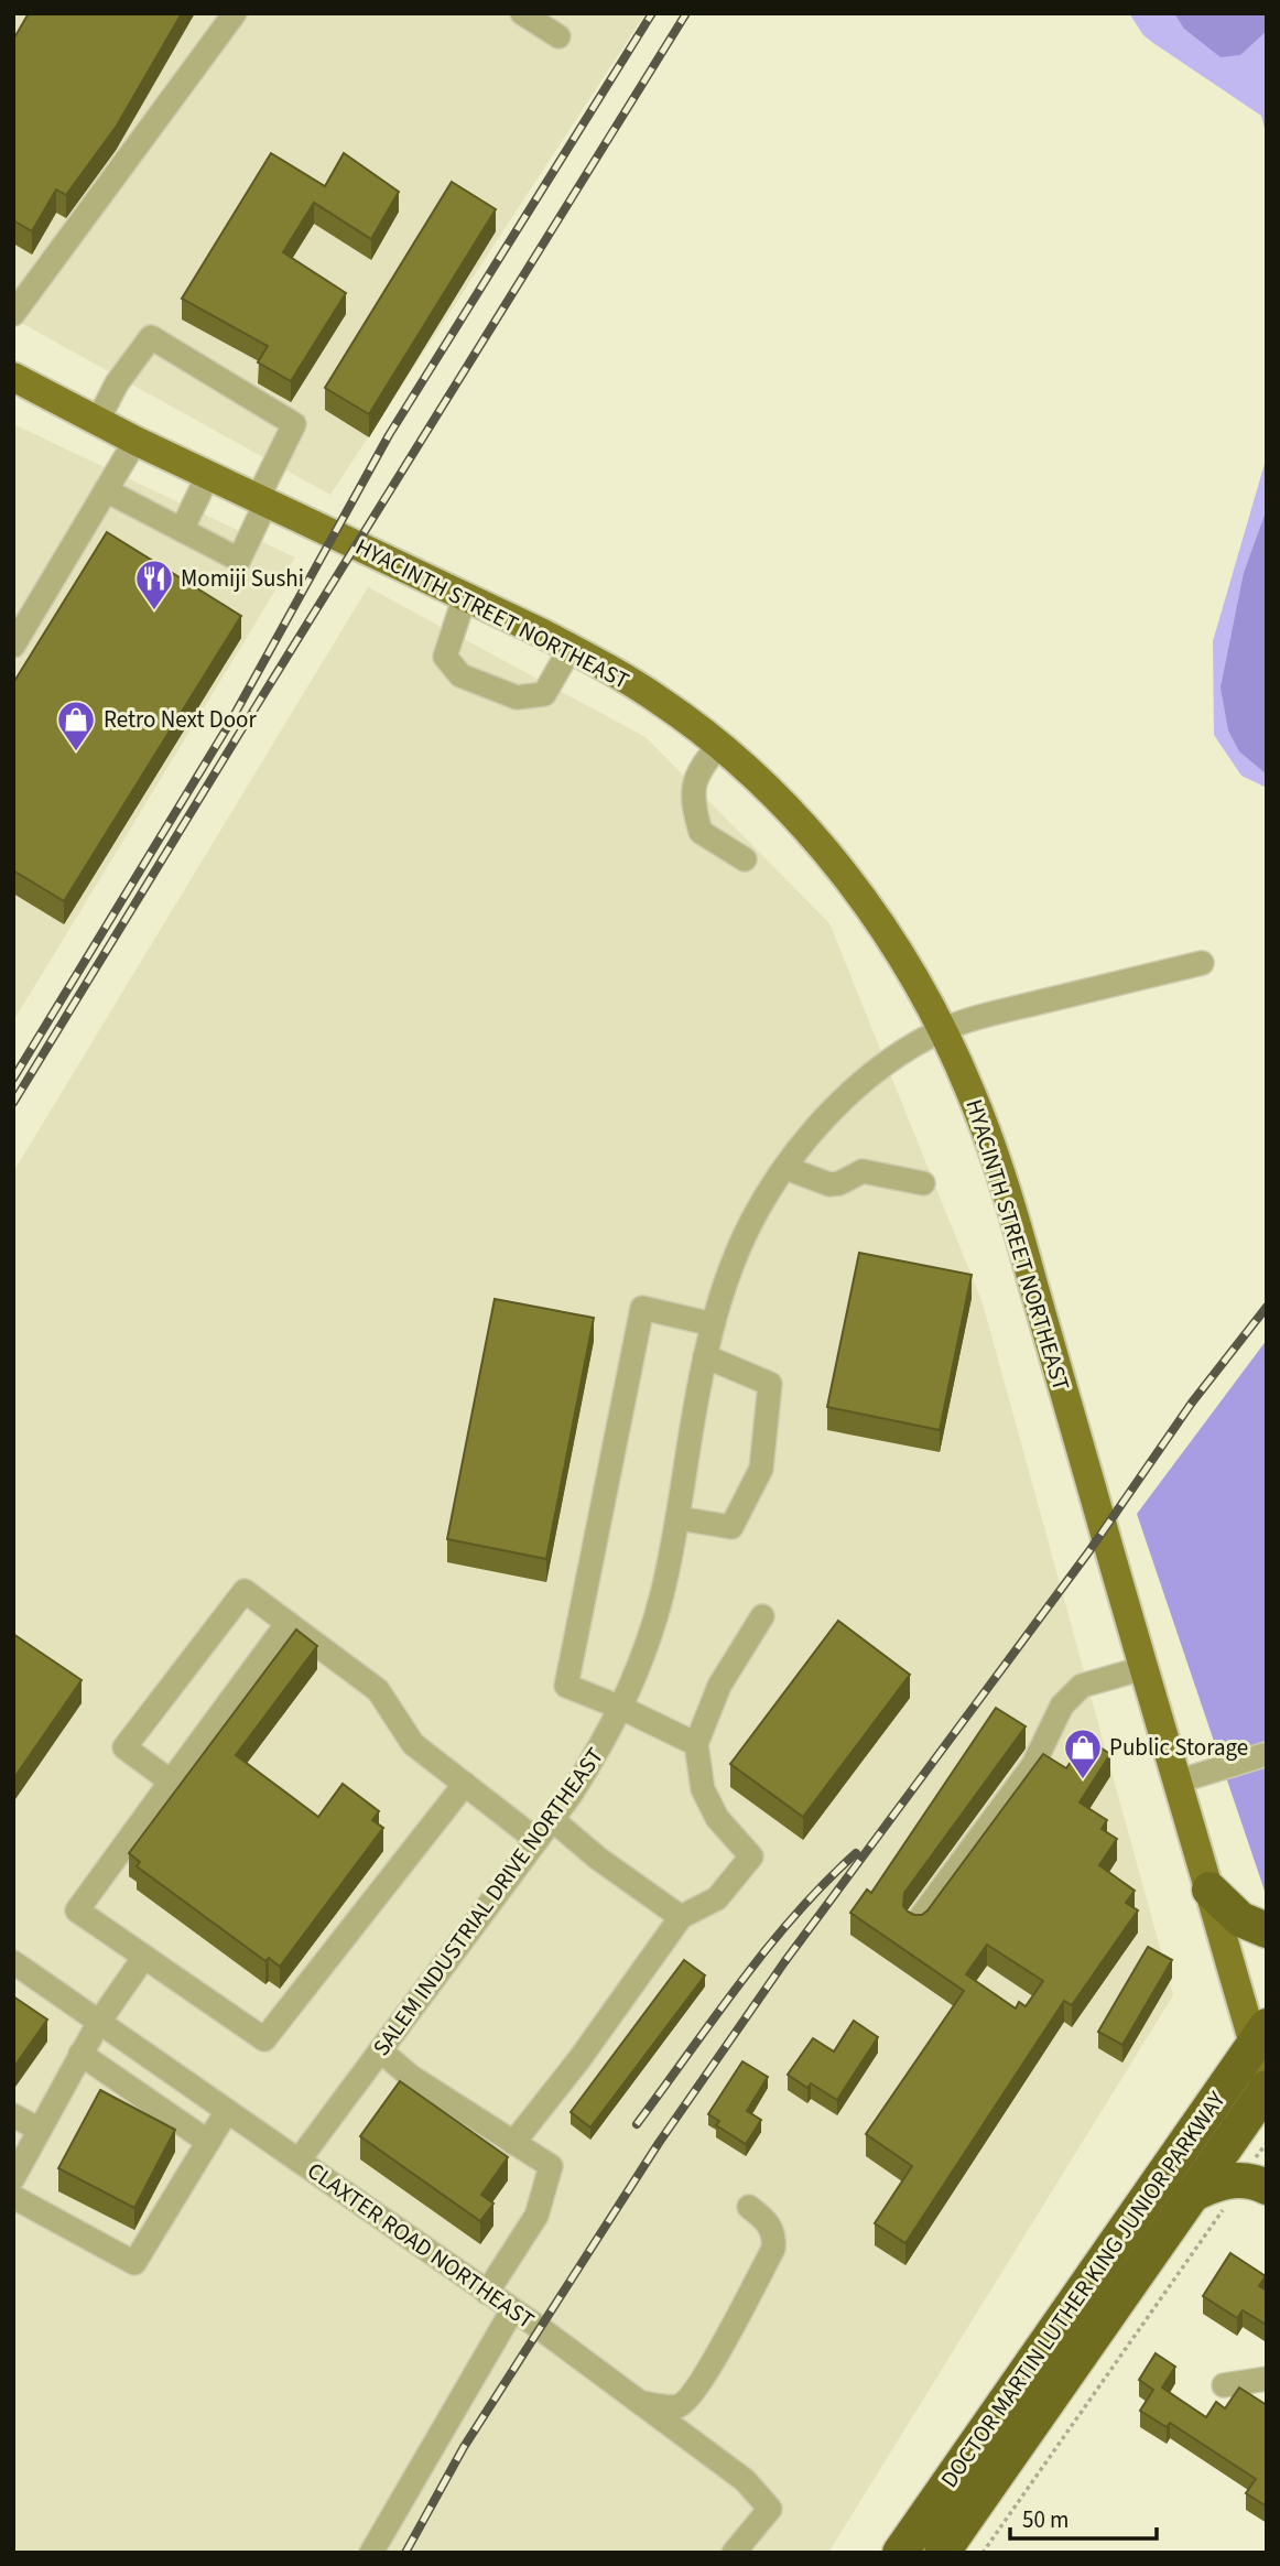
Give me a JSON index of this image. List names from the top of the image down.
{
  "streets": {
    "highway": ["DOCTOR MARTIN LUTHER KING JUNIOR PARKWAY"],
    "main road": ["HYACINTH STREET NORTHEAST"],
    "street": ["SALEM INDUSTRIAL DRIVE NORTHEAST", "CLAXTER ROAD NORTHEAST"]
  },
  "crossings": [
    ["HYACINTH STREET NORTHEAST", "SALEM INDUSTRIAL DRIVE NORTHEAST"],
    ["HYACINTH STREET NORTHEAST", "DOCTOR MARTIN LUTHER KING JUNIOR PARKWAY"],
    ["SALEM INDUSTRIAL DRIVE NORTHEAST", "CLAXTER ROAD NORTHEAST"]
  ],
  "places": {
    "restaurant": ["Momiji Sushi"],
    "shop": ["Retro Next Door", "Public Storage"]
  },
  "scale_bar": "50 m"
}
